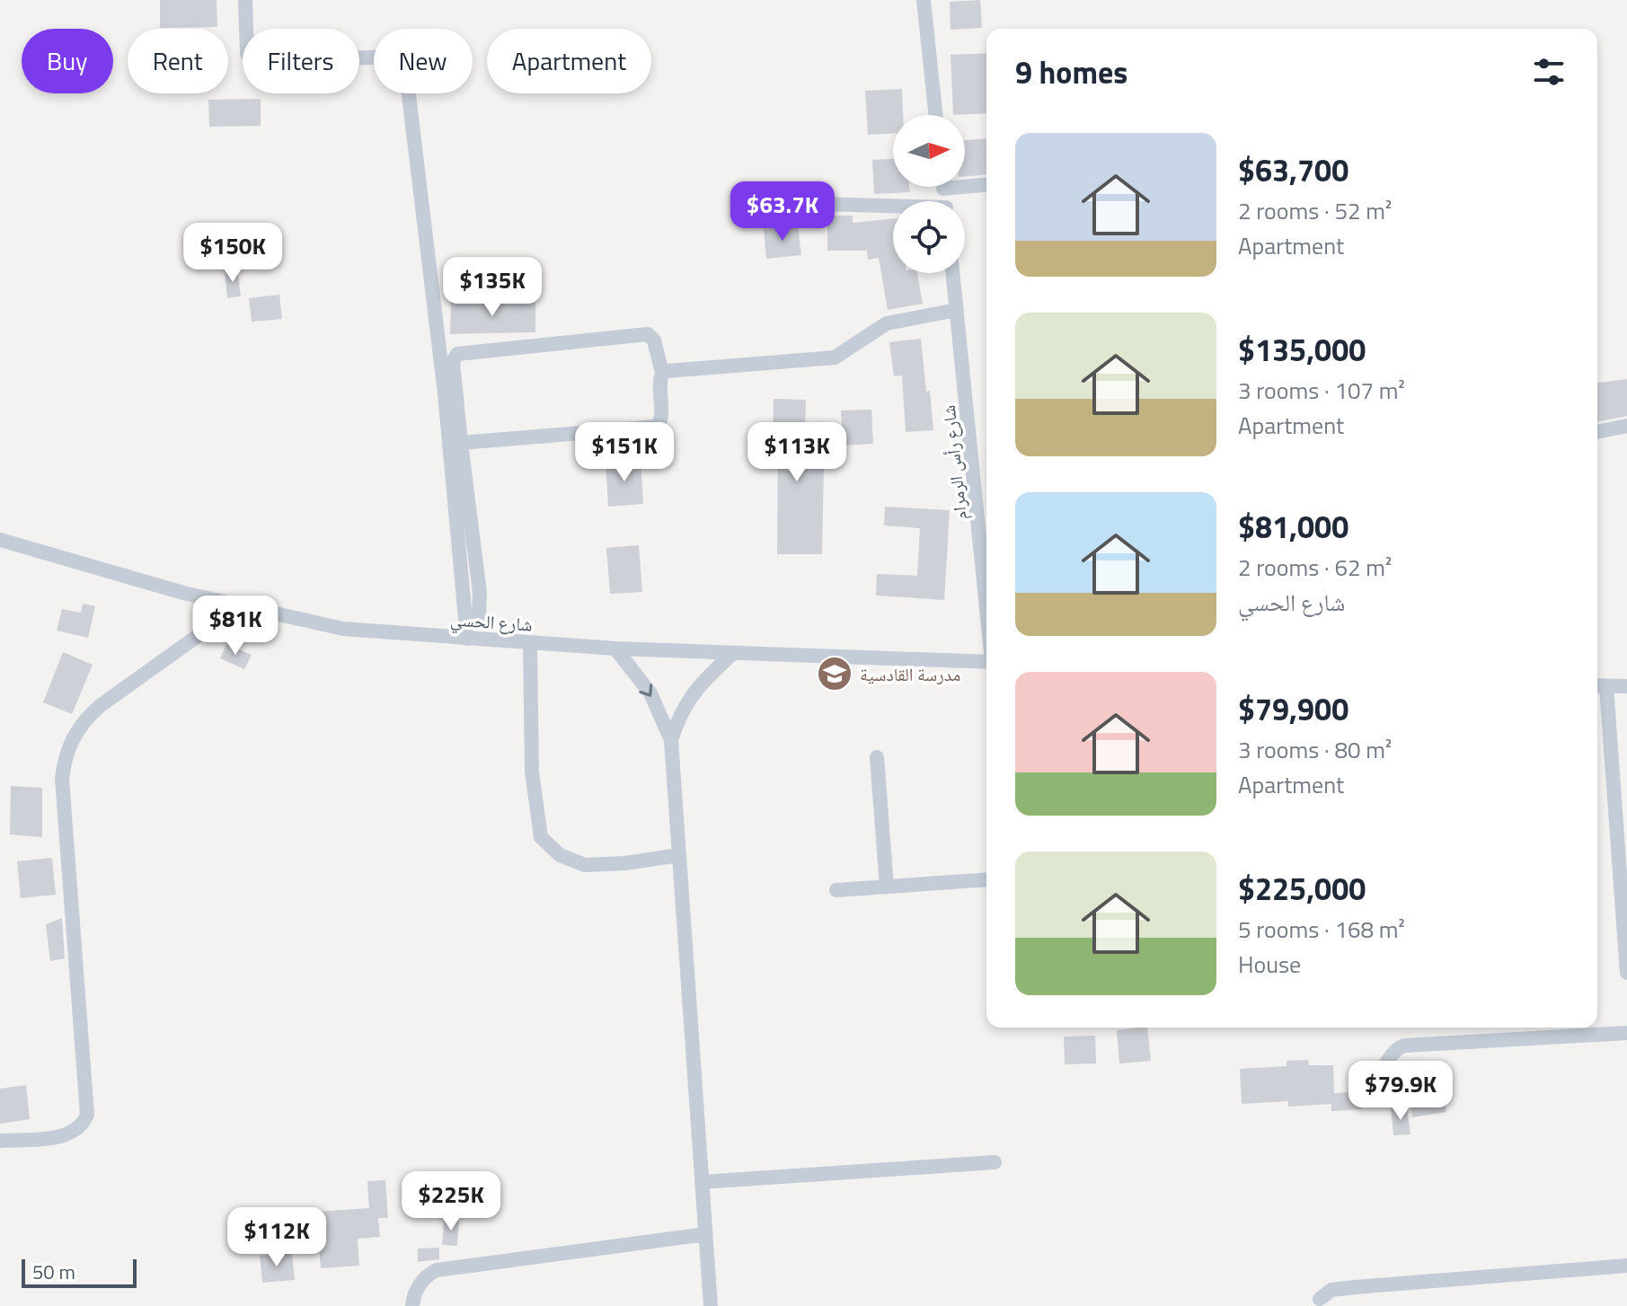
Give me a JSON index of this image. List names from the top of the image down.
{
  "streets": {
    "street": ["شارع رأس الرمرام", "شارع الحسي"]
  },
  "places": {
    "school or university": ["مدرسة القادسية"]
  },
  "scale_bar": "50 m",
  "north": "right",
  "page": {
    "chip": [
      "Buy",
      "Rent",
      "Filters",
      "New",
      "Apartment"
    ],
    "heading": "9 homes",
    "list": [
      {
        "name": "$63,700",
        "note": "2 rooms · 52 m² · Apartment"
      },
      {
        "name": "$135,000",
        "note": "3 rooms · 107 m² · Apartment"
      },
      {
        "name": "$81,000",
        "note": "2 rooms · 62 m² · شارع الحسي"
      },
      {
        "name": "$79,900",
        "note": "3 rooms · 80 m² · Apartment"
      },
      {
        "name": "$225,000",
        "note": "5 rooms · 168 m² · House"
      }
    ],
    "price": [
      "$63.7K",
      "$150K",
      "$135K",
      "$151K",
      "$113K",
      "$81K",
      "$79.9K",
      "$225K",
      "$112K"
    ],
    "scale": "50 m"
  }
}
